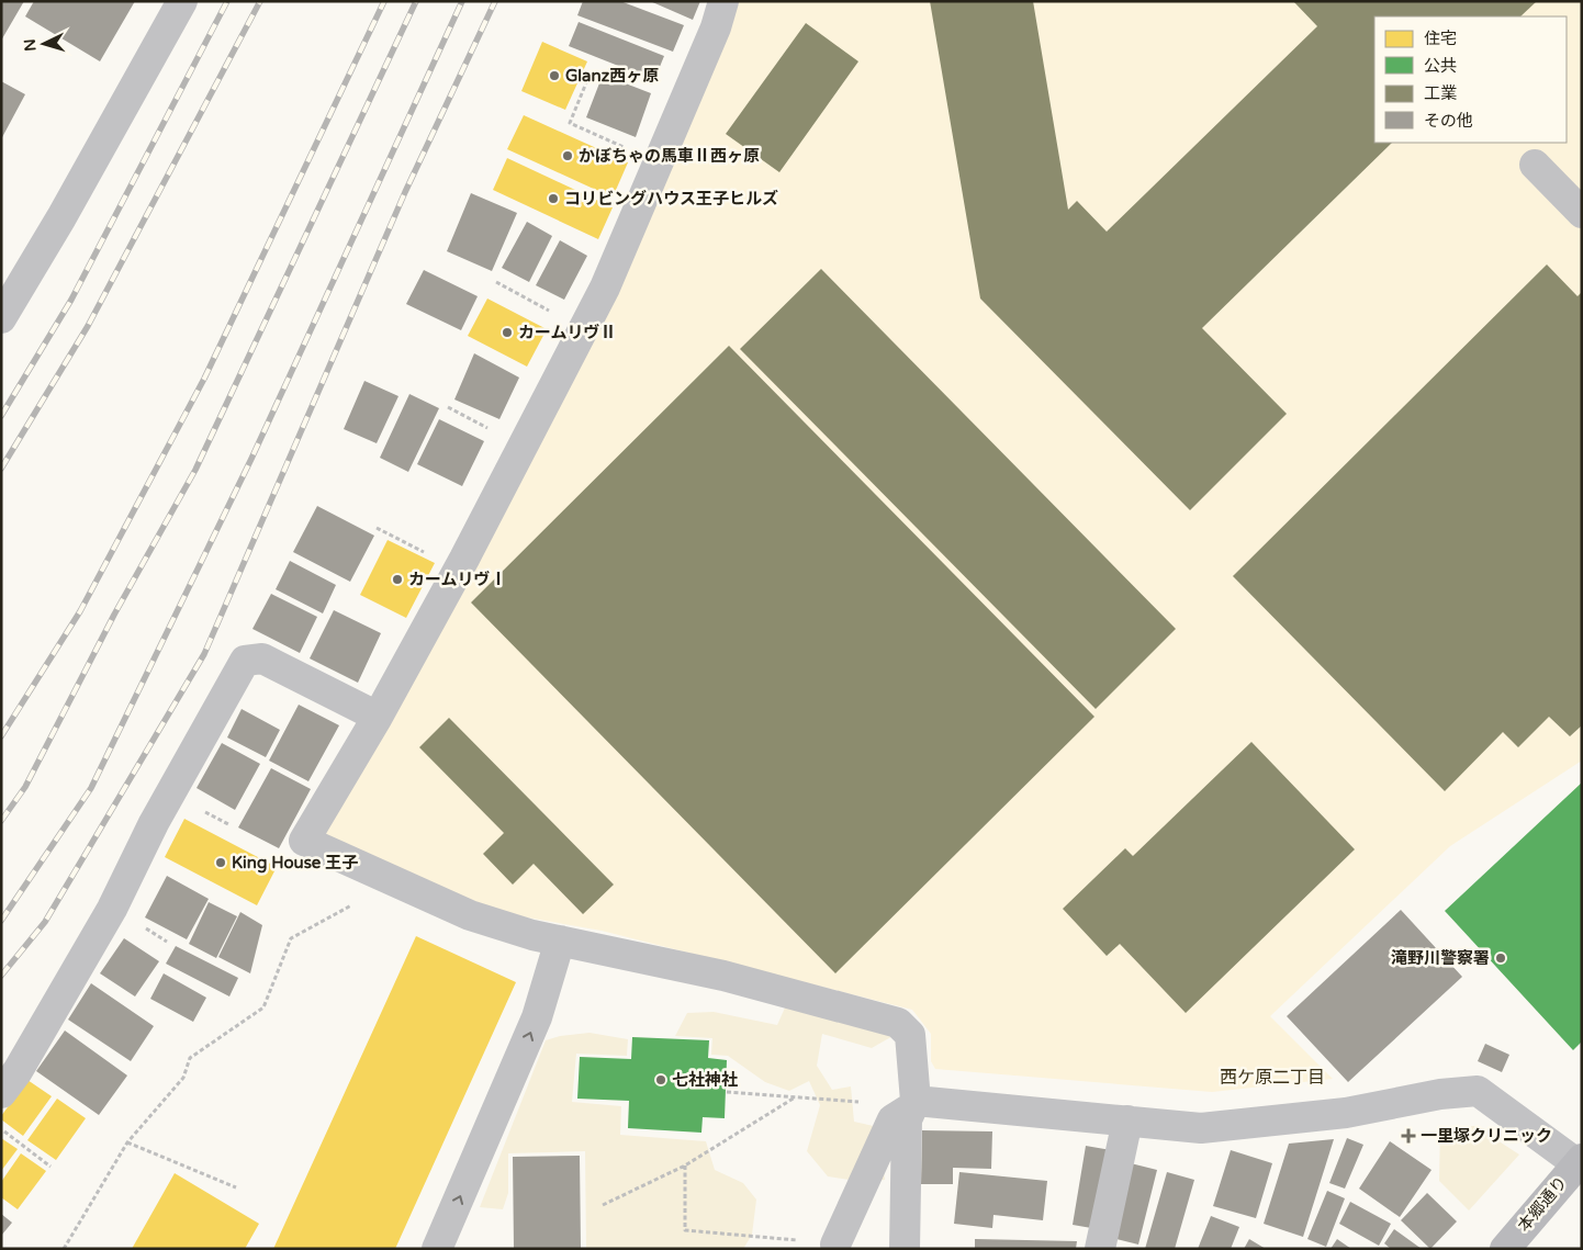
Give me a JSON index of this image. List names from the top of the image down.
{
  "streets": {
    "main road": ["本郷通り"]
  },
  "districts": ["西ケ原二丁目"],
  "places": {
    "other": [
      "Glanz西ヶ原",
      "かぼちゃの馬車Ⅱ西ヶ原",
      "コリビングハウス王子ヒルズ",
      "カームリヴⅡ",
      "カームリヴⅠ",
      "King House 王子",
      "滝野川警察署",
      "七社神社"
    ],
    "health": ["一里塚クリニック"]
  },
  "legend": [
    "住宅",
    "公共",
    "工業",
    "その他"
  ],
  "north": "left"
}
